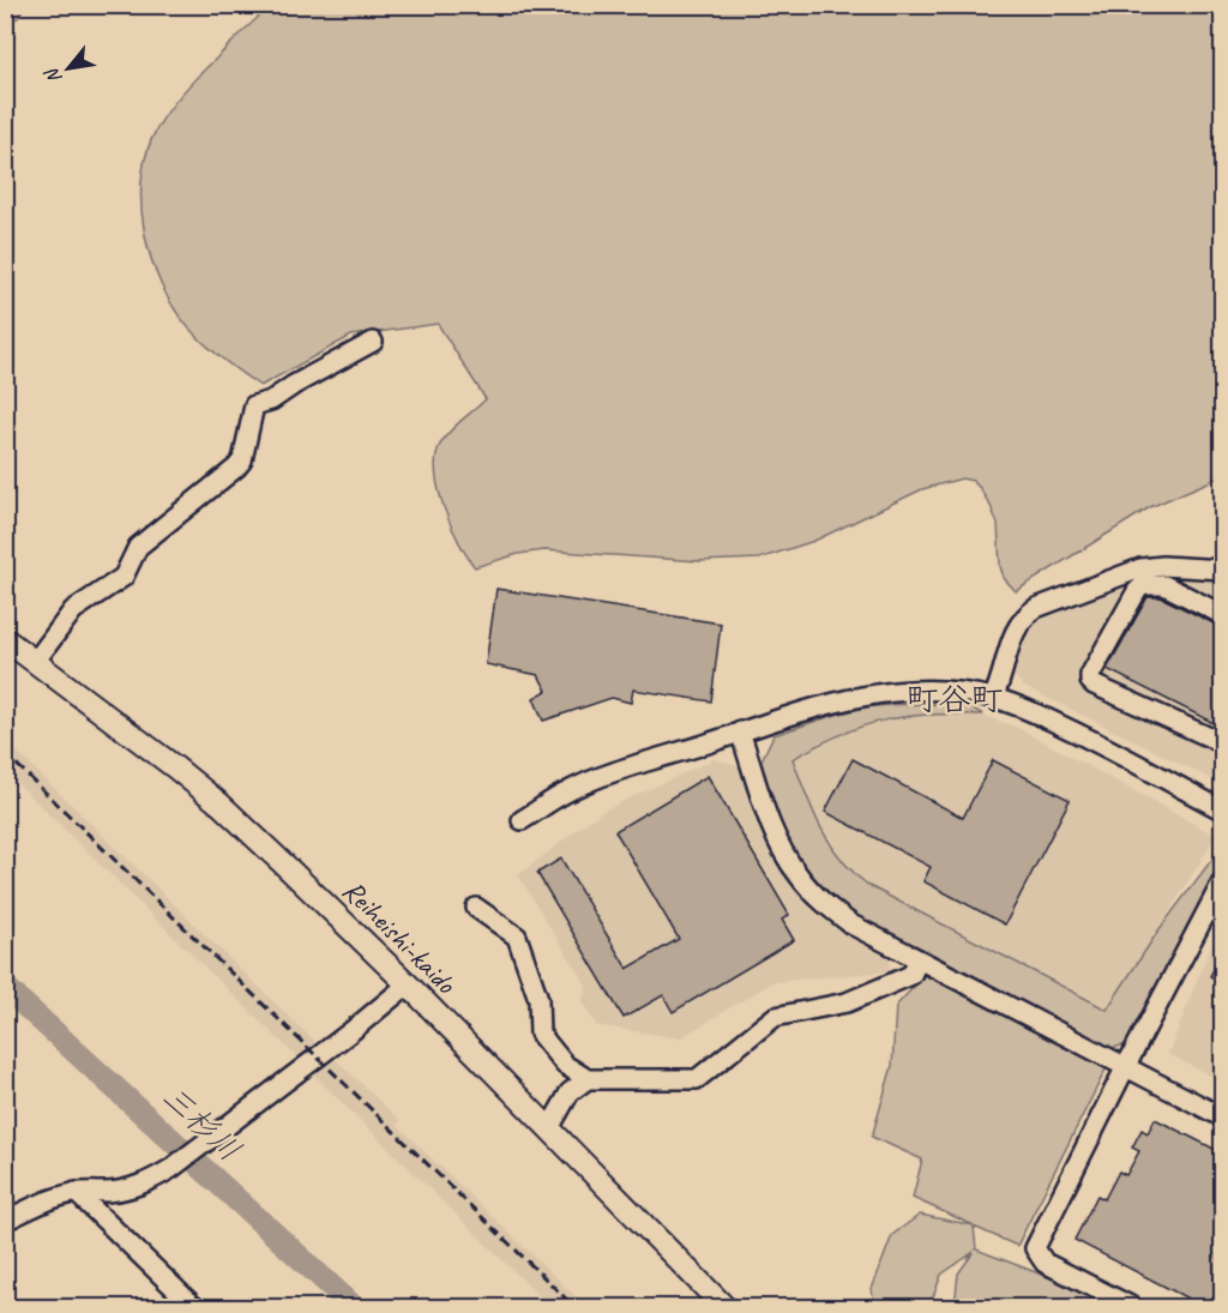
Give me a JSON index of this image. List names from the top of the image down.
{
  "streets": {
    "main road": ["Reiheishi-kaido"]
  },
  "districts": ["町谷町"],
  "water": ["三杉川"],
  "north": "bottom left"
}
